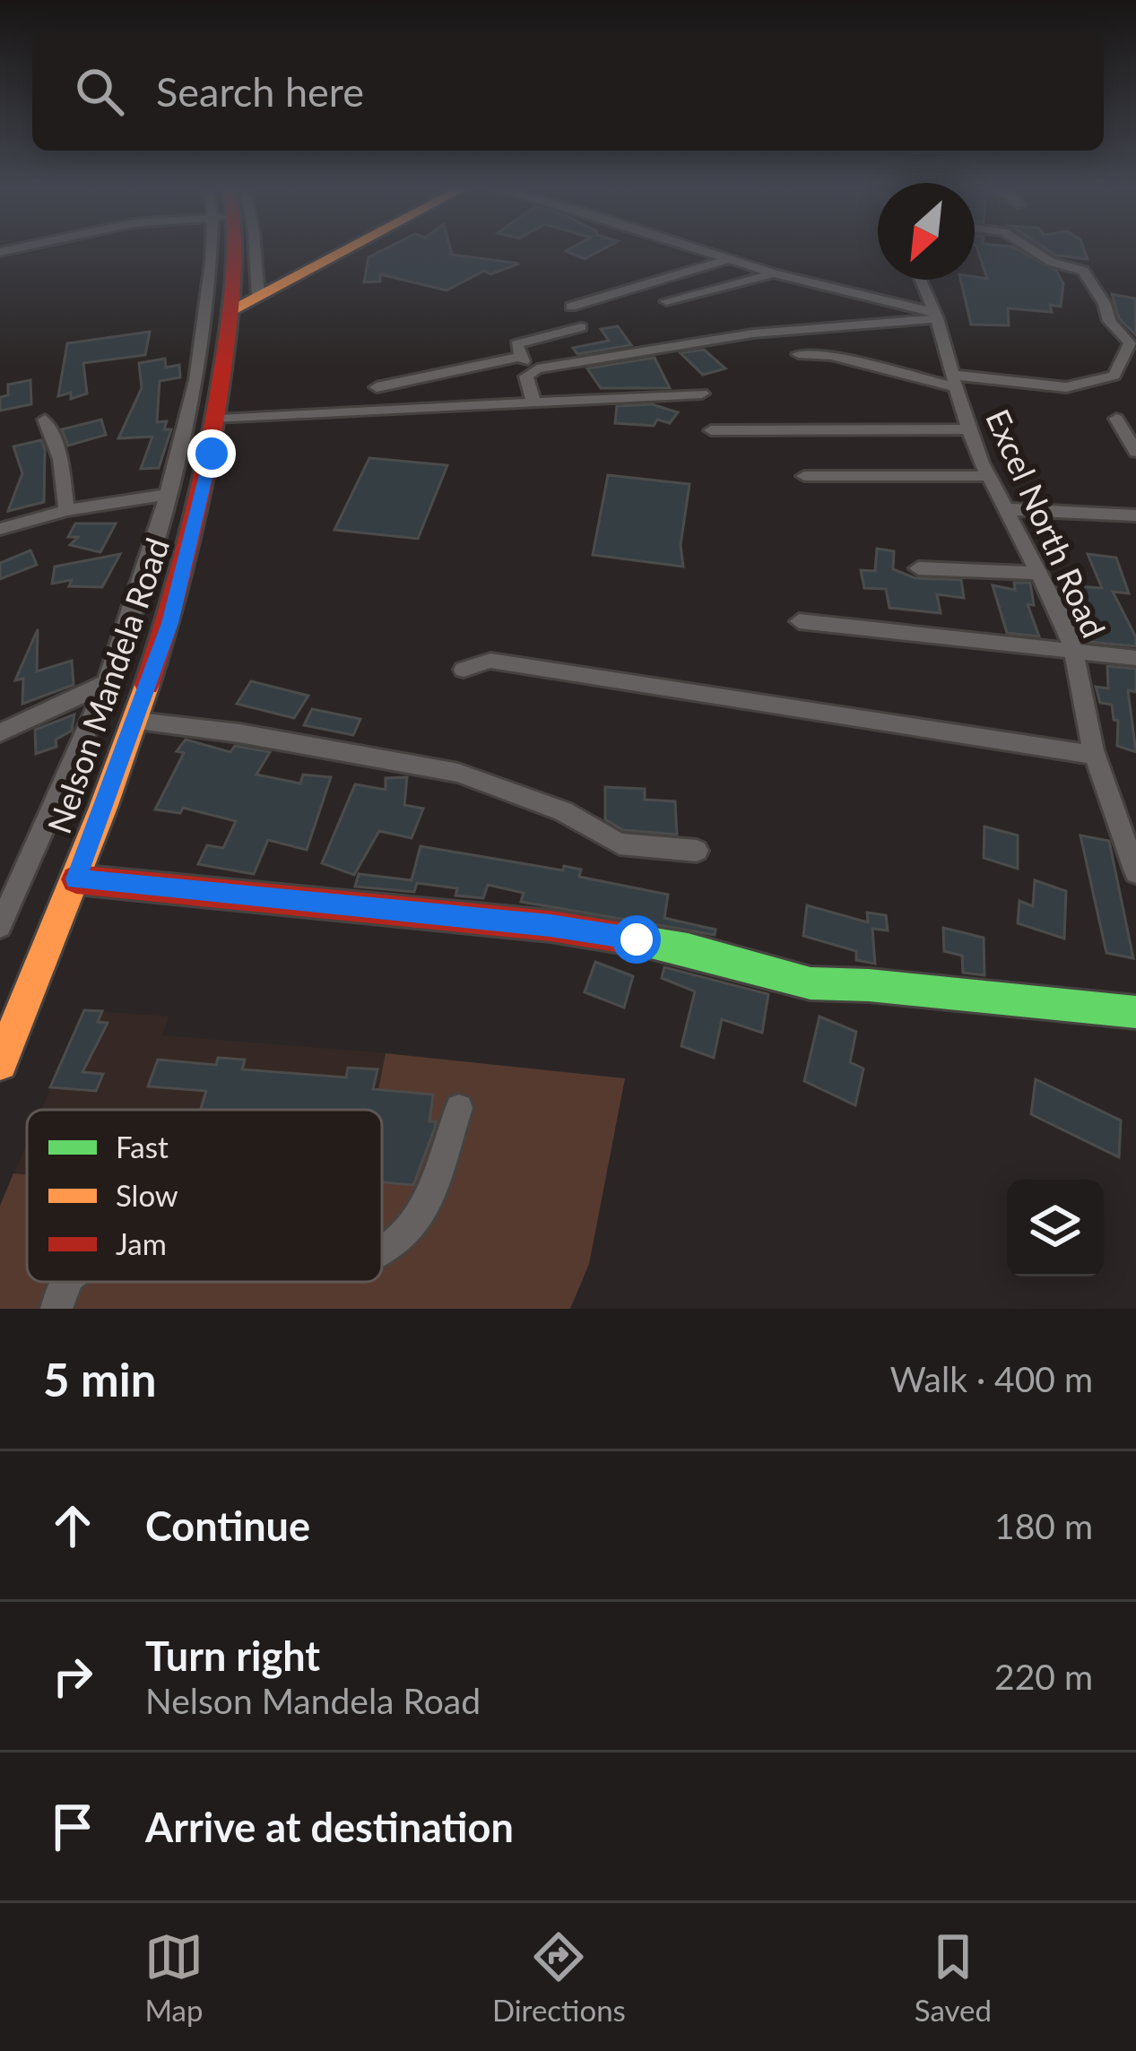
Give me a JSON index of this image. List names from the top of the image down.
{
  "streets": {
    "main road": ["Nelson Mandela Road"],
    "street": ["Excel North Road"]
  },
  "legend": ["Fast", "Slow", "Jam"],
  "north": "bottom left",
  "page": {
    "search": "Search here",
    "heading": ["5 min", "Walk · 400 m"],
    "list": [
      ["Continue", "180 m"],
      ["Turn right", "Nelson Mandela Road", "220 m"],
      "Arrive at destination"
    ],
    "nav": ["Map", "Directions", "Saved"]
  }
}
